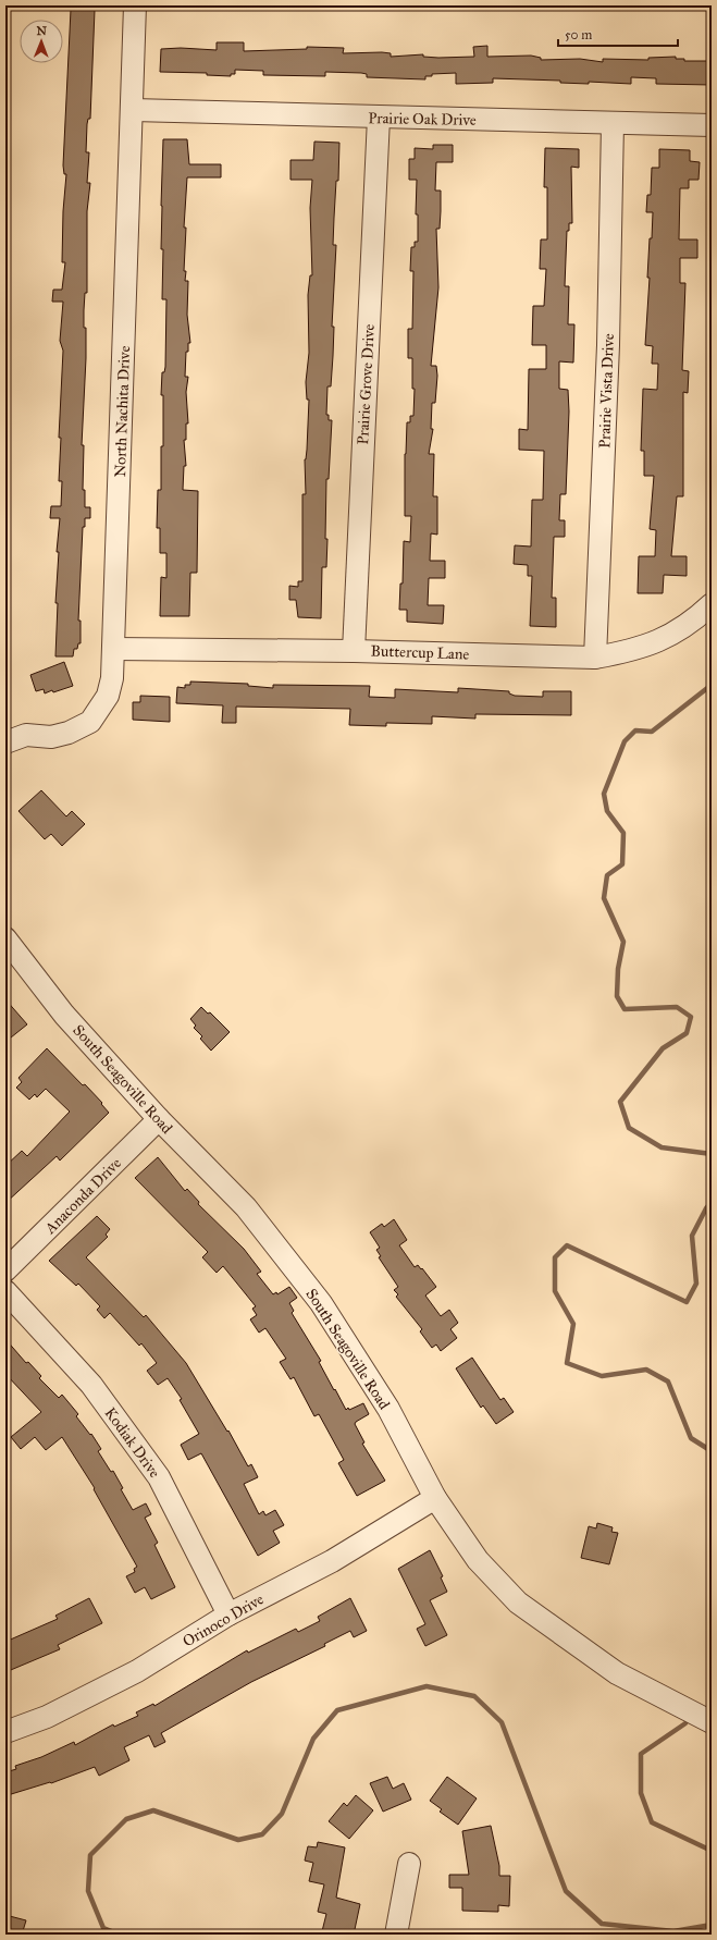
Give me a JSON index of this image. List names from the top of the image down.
{
  "streets": {
    "street": [
      "Prairie Oak Drive",
      "Prairie Grove Drive",
      "Prairie Vista Drive",
      "North Nachita Drive",
      "Buttercup Lane",
      "South Seagoville Road",
      "Anaconda Drive",
      "Kodiak Drive",
      "Orinoco Drive"
    ]
  },
  "crossings": [
    ["Prairie Oak Drive", "Prairie Grove Drive"],
    ["Prairie Oak Drive", "Prairie Vista Drive"],
    ["Prairie Oak Drive", "North Nachita Drive"],
    ["Prairie Grove Drive", "Buttercup Lane"],
    ["Prairie Vista Drive", "Buttercup Lane"],
    ["North Nachita Drive", "Buttercup Lane"],
    ["South Seagoville Road", "Anaconda Drive"],
    ["South Seagoville Road", "Orinoco Drive"],
    ["Kodiak Drive", "Orinoco Drive"]
  ],
  "scale_bar": "50 m",
  "north": "top"
}
